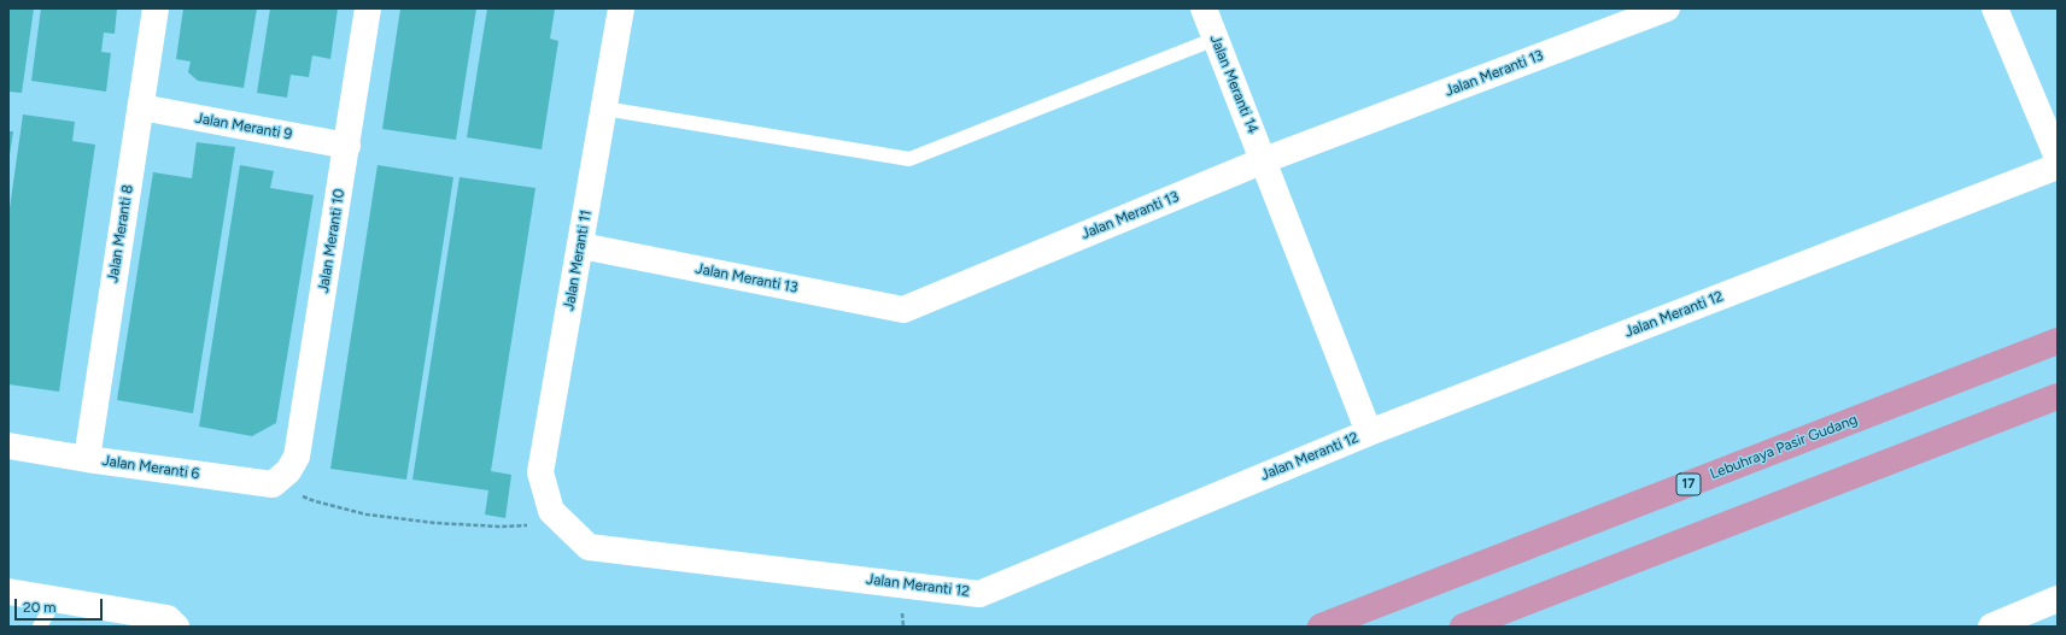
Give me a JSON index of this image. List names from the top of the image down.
{
  "streets": {
    "highway": ["Lebuhraya Pasir Gudang", "17"],
    "street": [
      "Jalan Meranti 13",
      "Jalan Meranti 14",
      "Jalan Meranti 9",
      "Jalan Meranti 8",
      "Jalan Meranti 10",
      "Jalan Meranti 11",
      "Jalan Meranti 12",
      "Jalan Meranti 6"
    ]
  },
  "crossings": [
    ["Jalan Meranti 13", "Jalan Meranti 14"],
    ["Jalan Meranti 13", "Jalan Meranti 11"],
    ["Jalan Meranti 14", "Jalan Meranti 12"],
    ["Jalan Meranti 9", "Jalan Meranti 8"],
    ["Jalan Meranti 9", "Jalan Meranti 10"],
    ["Jalan Meranti 8", "Jalan Meranti 6"],
    ["Jalan Meranti 10", "Jalan Meranti 6"],
    ["Jalan Meranti 11", "Jalan Meranti 12"]
  ],
  "scale_bar": "20 m"
}
